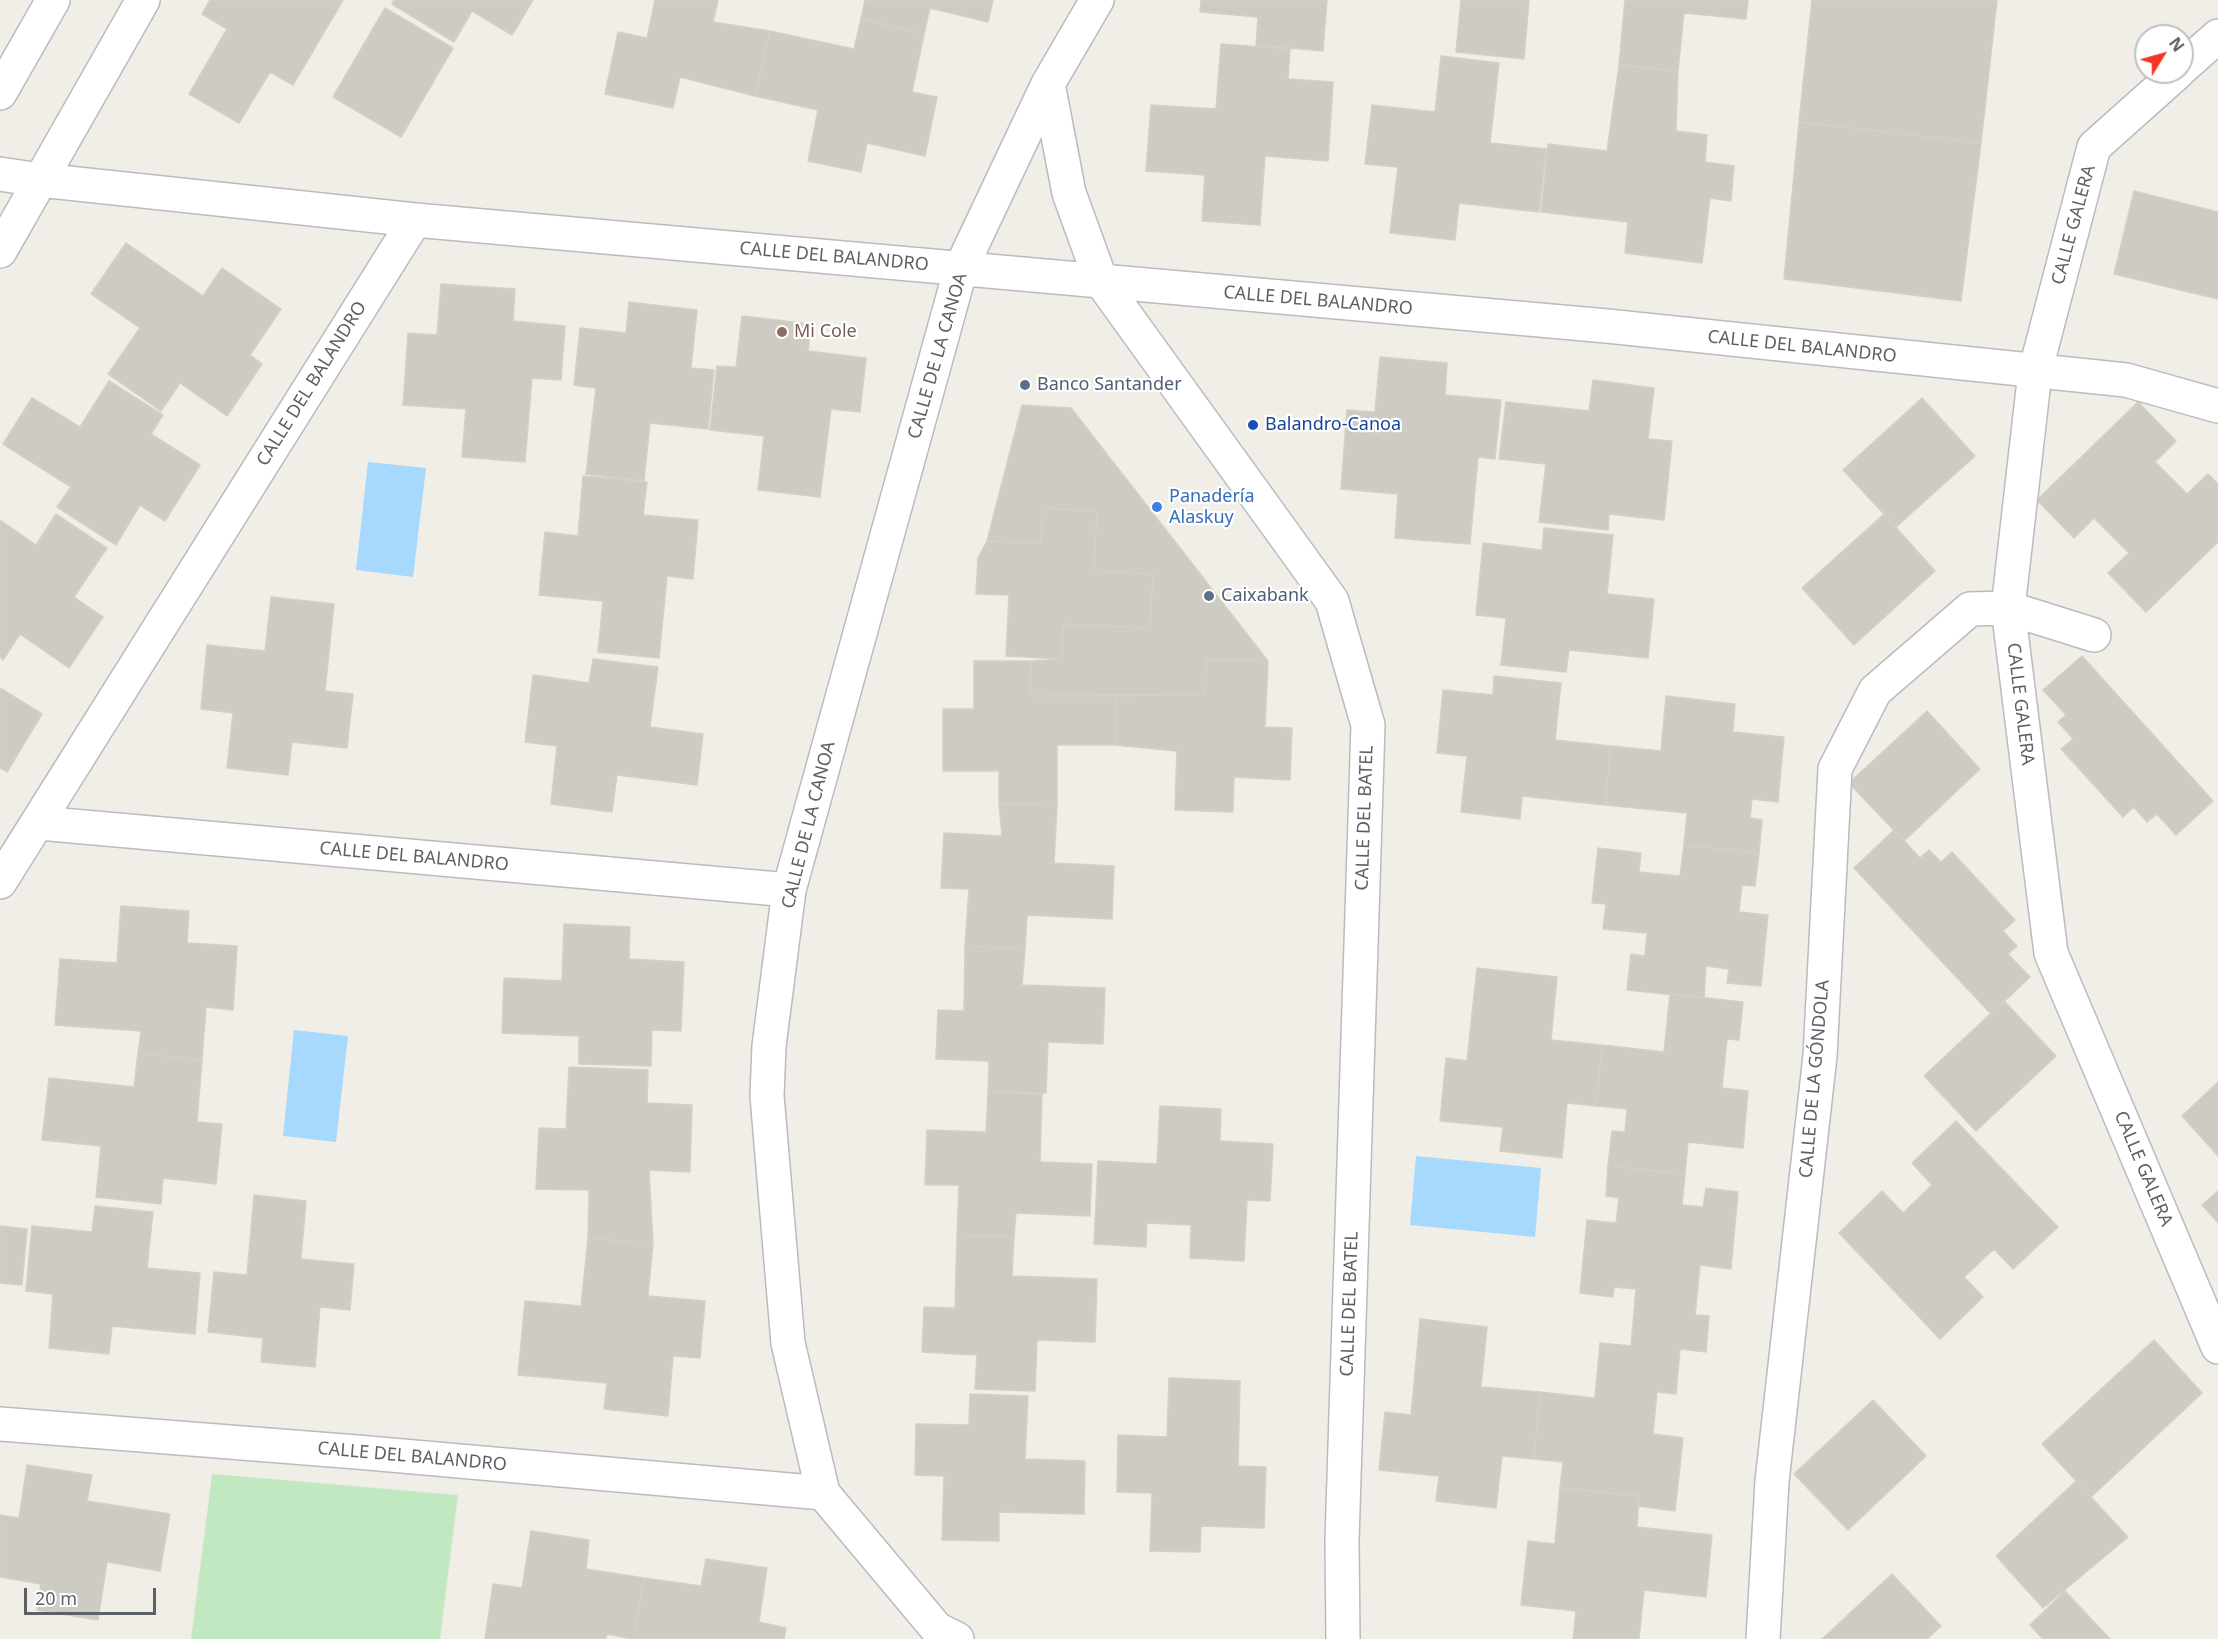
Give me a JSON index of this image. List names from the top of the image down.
{
  "streets": {
    "street": [
      "CALLE GALERA",
      "CALLE DEL BALANDRO",
      "CALLE DE LA CANOA",
      "CALLE DEL BATEL",
      "CALLE DE LA GÓNDOLA"
    ]
  },
  "crossings": [
    ["CALLE GALERA", "CALLE DEL BALANDRO"],
    ["CALLE GALERA", "CALLE DE LA GÓNDOLA"],
    ["CALLE DEL BALANDRO", "CALLE DE LA CANOA"],
    ["CALLE DEL BALANDRO", "CALLE DEL BATEL"],
    ["CALLE DE LA CANOA", "CALLE DEL BATEL"]
  ],
  "places": [
    "Mi Cole",
    "Banco Santander",
    "Balandro-Canoa",
    "Panadería Alaskuy",
    "Caixabank"
  ],
  "scale_bar": "20 m",
  "north": "top right"
}
